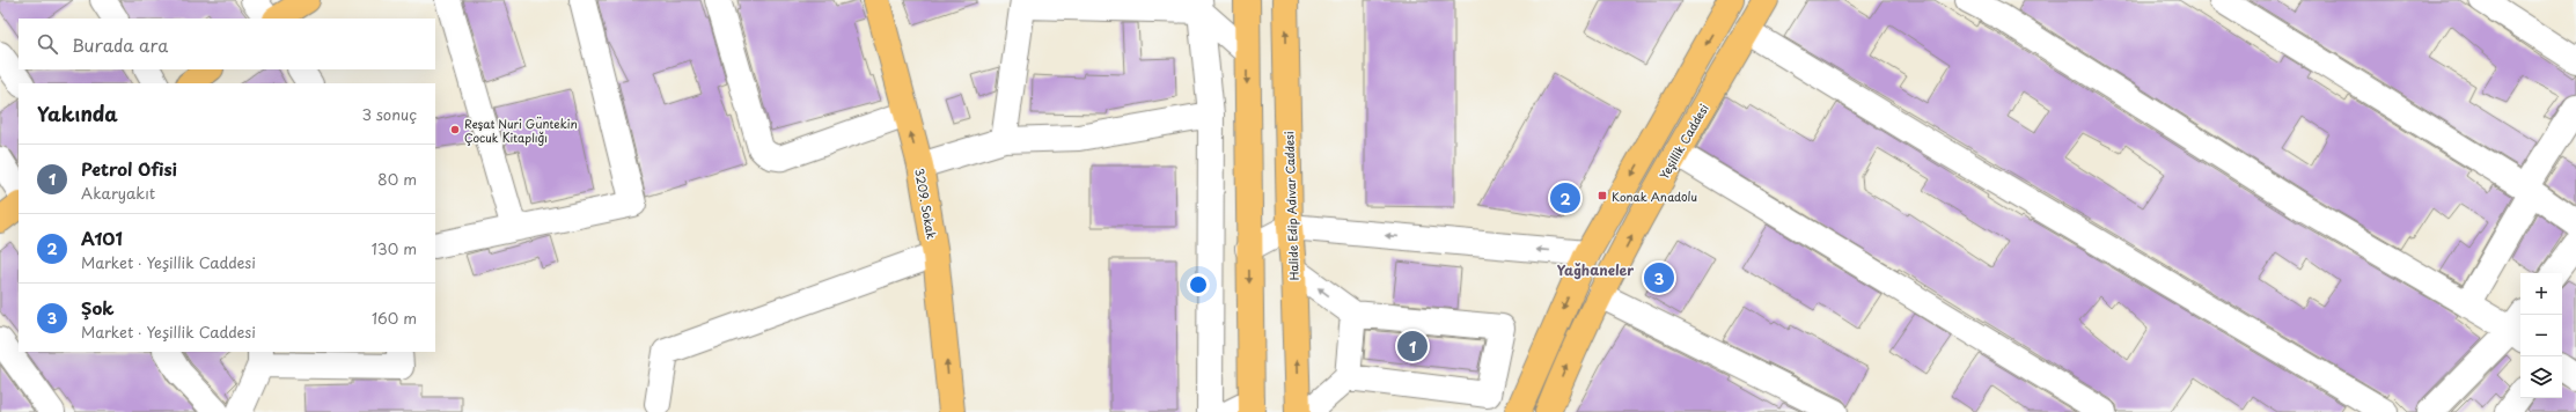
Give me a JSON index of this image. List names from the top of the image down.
{
  "streets": {
    "main road": ["Yeşillik Caddesi", "3209. Sokak", "Halide Edip Adıvar Caddesi"]
  },
  "one_way": ["3209. Sokak"],
  "districts": ["Yağhaneler"],
  "places": {
    "other": ["Reşat Nuri Güntekin Çocuk Kitaplığı"],
    "transit": ["Konak Anadolu"]
  },
  "page": {
    "search": "Burada ara",
    "heading": ["Yakında", "3 sonuç"],
    "list": [
      {
        "mark": "1",
        "name": "Petrol Ofisi",
        "note": "Akaryakıt",
        "value": "80 m"
      },
      {
        "mark": "2",
        "name": "A101",
        "note": "Market · Yeşillik Caddesi",
        "value": "130 m"
      },
      {
        "mark": "3",
        "name": "Şok",
        "note": "Market · Yeşillik Caddesi",
        "value": "160 m"
      }
    ],
    "pins": ["2", "3", "1"],
    "map_buttons": ["+", "−"]
  }
}
